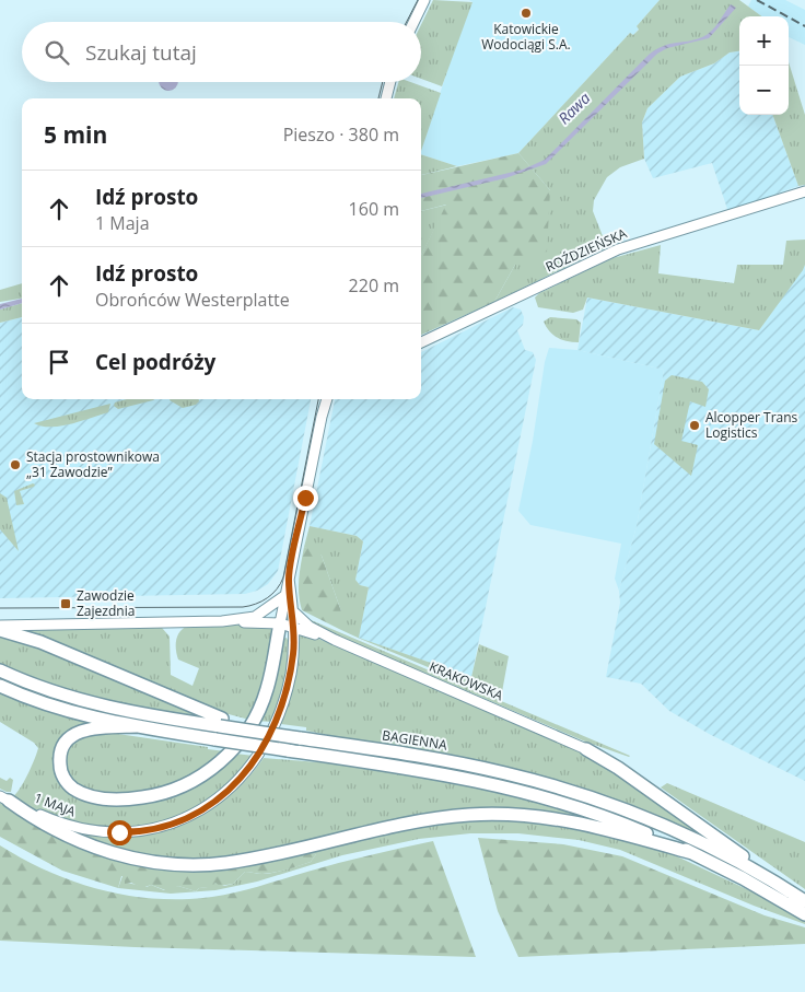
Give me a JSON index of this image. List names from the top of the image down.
{
  "streets": {
    "main road": ["BAGIENNA"],
    "street": ["ROŹDZIEŃSKA", "KRAKOWSKA", "1 MAJA"]
  },
  "crossings": [
    ["KRAKOWSKA", "1 MAJA"],
    ["BAGIENNA", "1 MAJA"]
  ],
  "water": ["Rawa"],
  "places": {
    "other": ["Katowickie Wodociągi S.A.", "Alcopper Trans Logistics", "Stacja prostownikowa „31 Zawodzie”"],
    "transit": ["Zawodzie Zajezdnia"]
  },
  "page": {
    "map_buttons": ["+", "−"],
    "search": "Szukaj tutaj",
    "heading": ["5 min", "Pieszo · 380 m"],
    "list": [
      ["Idź prosto", "1 Maja", "160 m"],
      ["Idź prosto", "Obrońców Westerplatte", "220 m"],
      "Cel podróży"
    ]
  }
}
